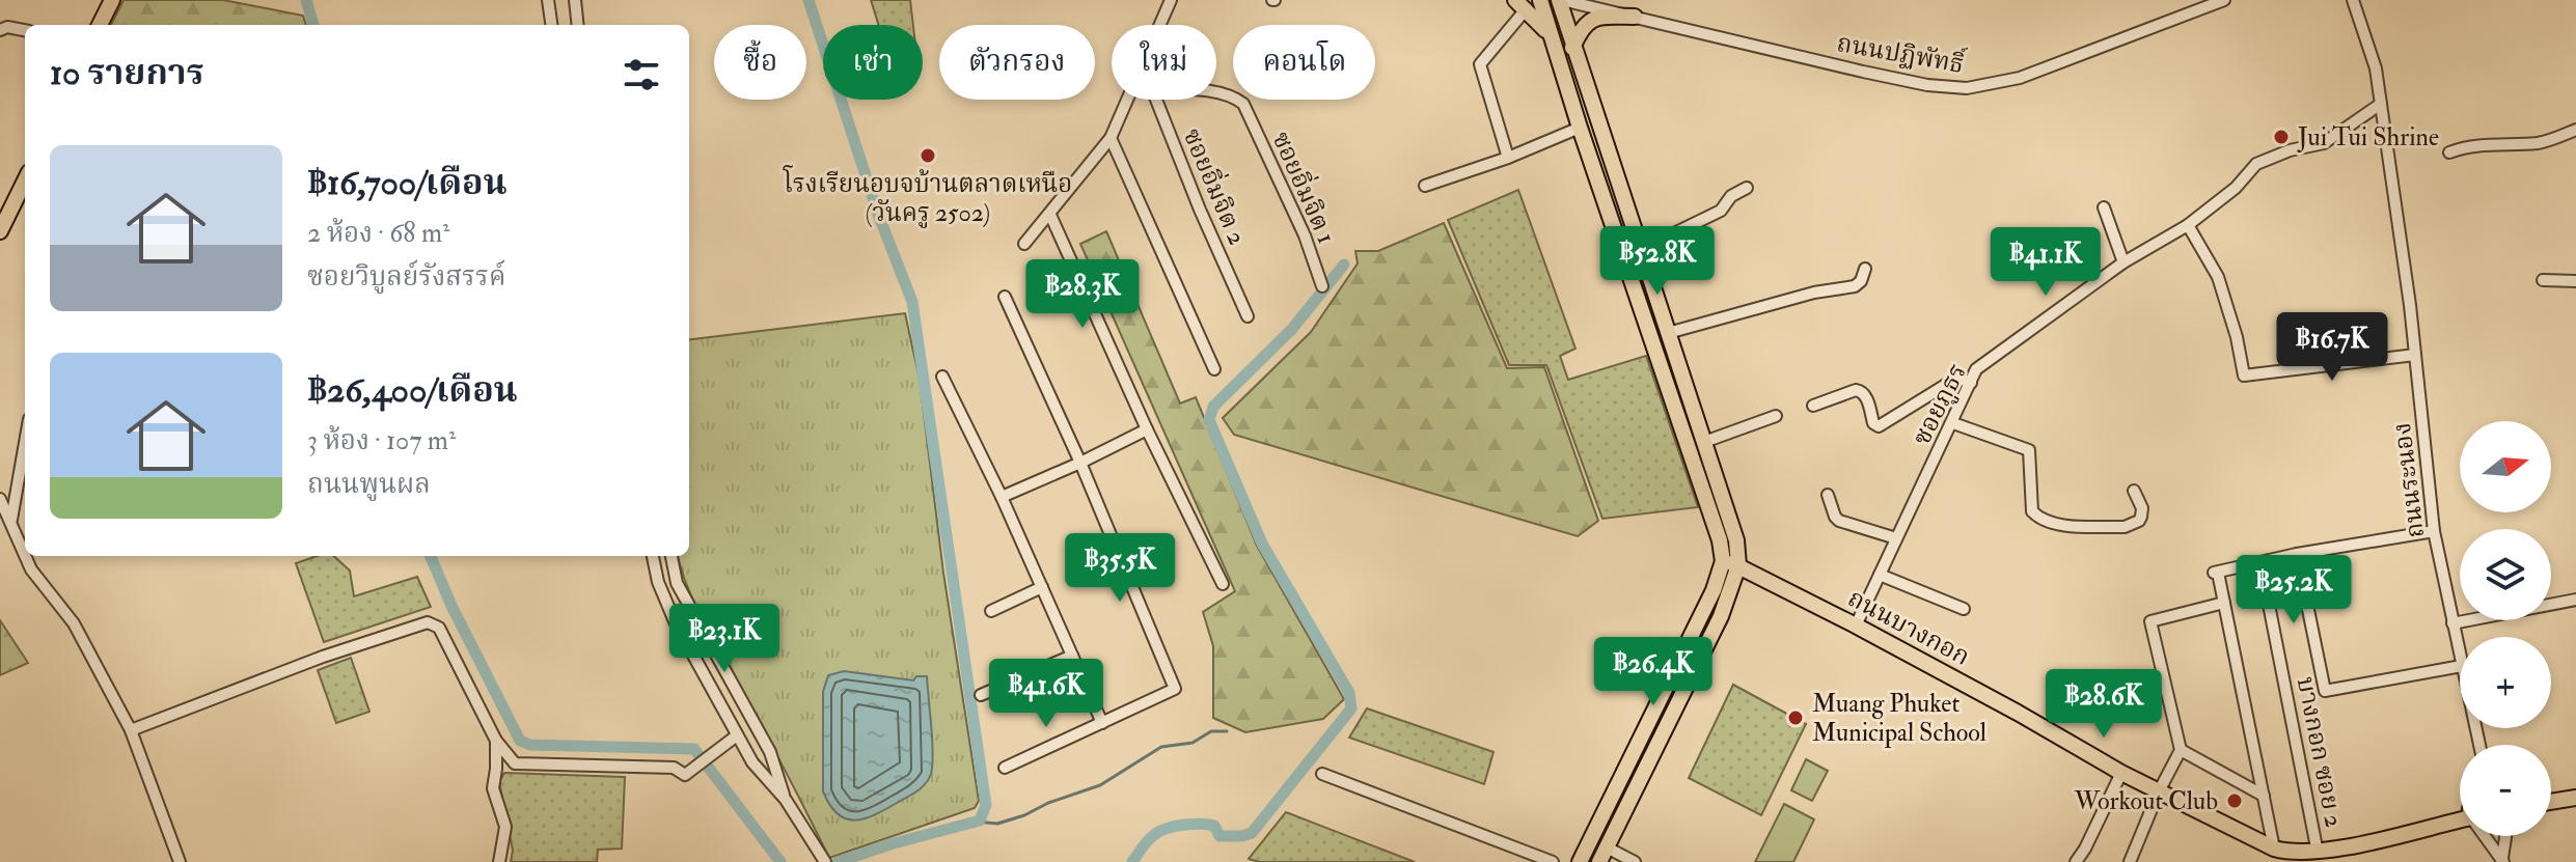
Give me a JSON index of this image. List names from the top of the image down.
{
  "streets": {
    "main road": ["ถนนบางกอก"],
    "street": [
      "ถนนปฏิพัทธิ์",
      "ซอยอิ่มจิต 2",
      "ซอยอิ่มจิต 1",
      "ซอยภูธร",
      "ถนนระนอง",
      "บางกอก ซอย 2"
    ]
  },
  "crossings": [
    ["ซอยภูธร", "ถนนระนอง"],
    ["ซอยภูธร", "ถนนบางกอก"],
    ["ถนนบางกอก", "บางกอก ซอย 2"]
  ],
  "places": [
    "Jui Tui Shrine",
    "โรงเรียนอบจบ้านตลาดเหนือ (วันครู 2502)",
    "Muang Phuket Municipal School",
    "Workout Club"
  ],
  "north": "right",
  "page": {
    "chip": [
      "ซื้อ",
      "เช่า",
      "ตัวกรอง",
      "ใหม่",
      "คอนโด"
    ],
    "heading": "10 รายการ",
    "list": [
      {
        "name": "฿16,700/เดือน",
        "note": "2 ห้อง · 68 m² · ซอยวิบูลย์รังสรรค์"
      },
      {
        "name": "฿26,400/เดือน",
        "note": "3 ห้อง · 107 m² · ถนนพูนผล"
      }
    ],
    "price": [
      "฿52.8K",
      "฿41.1K",
      "฿28.3K",
      "฿16.7K",
      "฿35.5K",
      "฿25.2K",
      "฿23.1K",
      "฿26.4K",
      "฿41.6K",
      "฿28.6K"
    ],
    "map_buttons": ["+", "−"]
  }
}
